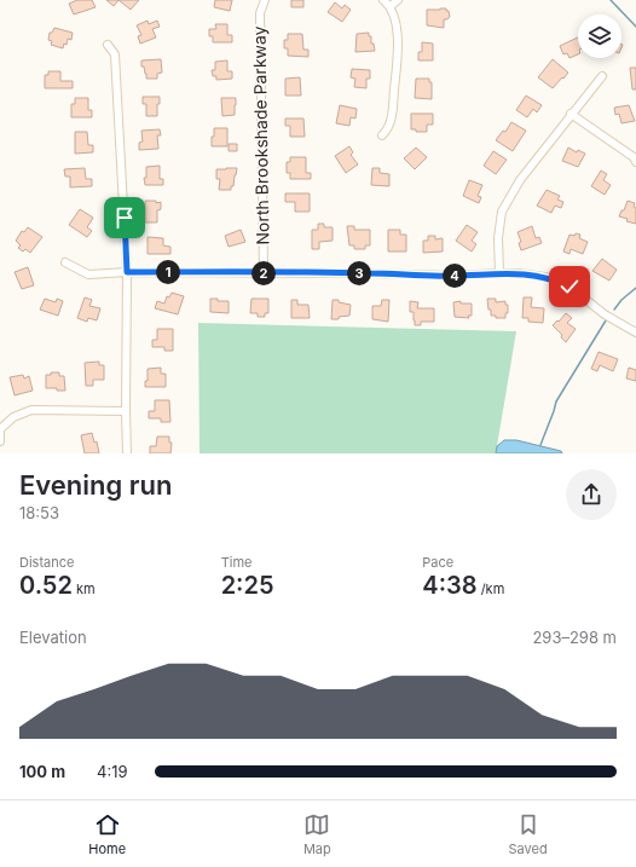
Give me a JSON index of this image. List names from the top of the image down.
{
  "streets": {
    "street": ["North Brookshade Parkway"]
  },
  "page": {
    "pins": [
      "1",
      "2",
      "3",
      "4"
    ],
    "heading": ["Evening run", "18:53"],
    "stats": [
      ["Distance", "0.52 km"],
      ["Time", "2:25"],
      ["Pace", "4:38 /km"]
    ],
    "chart": ["Elevation", "293–298 m"],
    "list": [
      {
        "name": "100 m",
        "note": "4:19"
      }
    ],
    "tabs": ["Home", "Map", "Saved"]
  }
}
